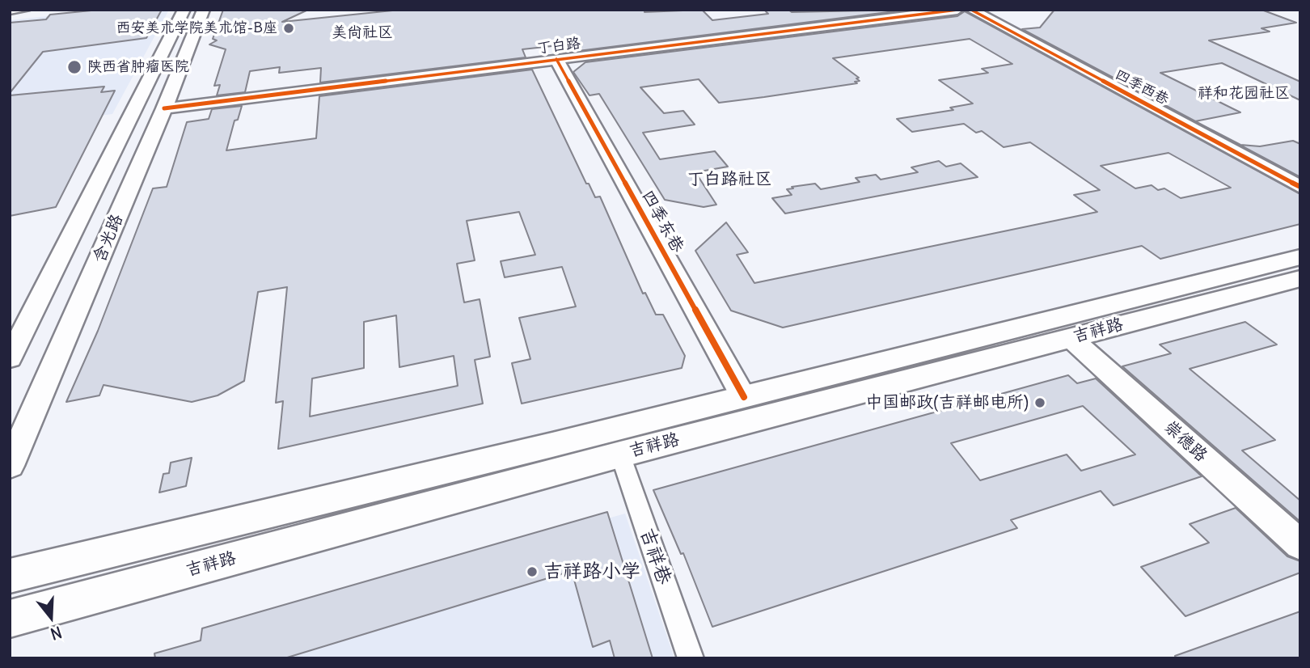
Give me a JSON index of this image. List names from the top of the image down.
{
  "streets": {
    "main road": ["吉祥路"],
    "street": [
      "丁白路",
      "四季西巷",
      "四季东巷",
      "含光路",
      "崇德路",
      "吉祥巷"
    ]
  },
  "crossings": [
    ["丁白路", "四季东巷"],
    ["丁白路", "含光路"],
    ["四季东巷", "吉祥路"],
    ["吉祥路", "崇德路"],
    ["吉祥路", "吉祥巷"]
  ],
  "districts": ["美尚社区", "祥和花园社区", "丁白路社区"],
  "places": [
    "西安美术学院美术馆-B座",
    "陕西省肿瘤医院",
    "中国邮政(吉祥邮电所)",
    "吉祥路小学"
  ],
  "north": "bottom"
}
